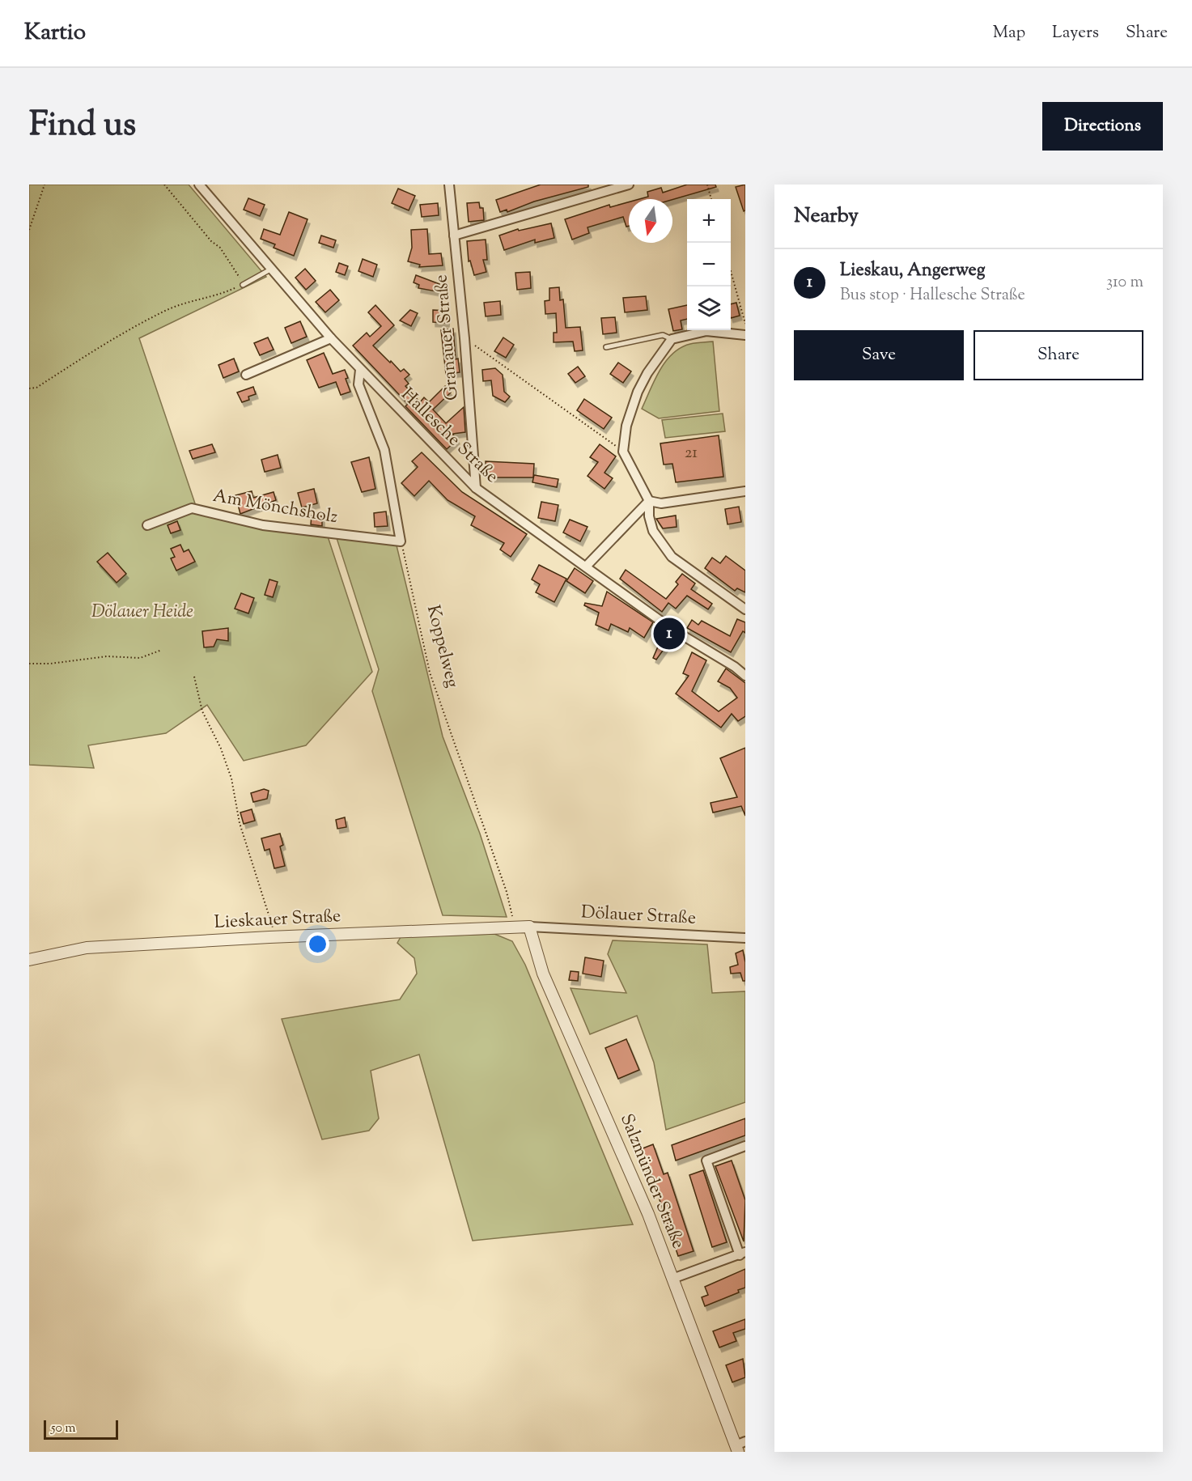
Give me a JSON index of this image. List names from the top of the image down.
{
  "streets": {
    "street": [
      "Granauer Straße",
      "Hallesche Straße",
      "Am Mönchsholz",
      "Dölauer Straße",
      "Lieskauer Straße",
      "Salzmünder Straße"
    ],
    "path": ["Koppelweg"]
  },
  "crossings": [
    ["Granauer Straße", "Hallesche Straße"],
    ["Am Mönchsholz", "Koppelweg"],
    ["Koppelweg", "Lieskauer Straße"],
    ["Dölauer Straße", "Lieskauer Straße"],
    ["Dölauer Straße", "Salzmünder Straße"],
    ["Lieskauer Straße", "Salzmünder Straße"]
  ],
  "parks": ["Dölauer Heide"],
  "house_numbers": ["21"],
  "scale_bar": "50 m",
  "north": "bottom",
  "page": {
    "header": "Kartio",
    "nav": ["Map", "Layers", "Share"],
    "title": "Find us",
    "buttons": [
      "Directions",
      ["Save", "Share"]
    ],
    "heading": "Nearby",
    "map_buttons": ["+", "−"],
    "list": [
      {
        "mark": "1",
        "name": "Lieskau, Angerweg",
        "note": "Bus stop · Hallesche Straße",
        "value": "310 m"
      }
    ],
    "pins": "1",
    "scale": "50 m"
  }
}
